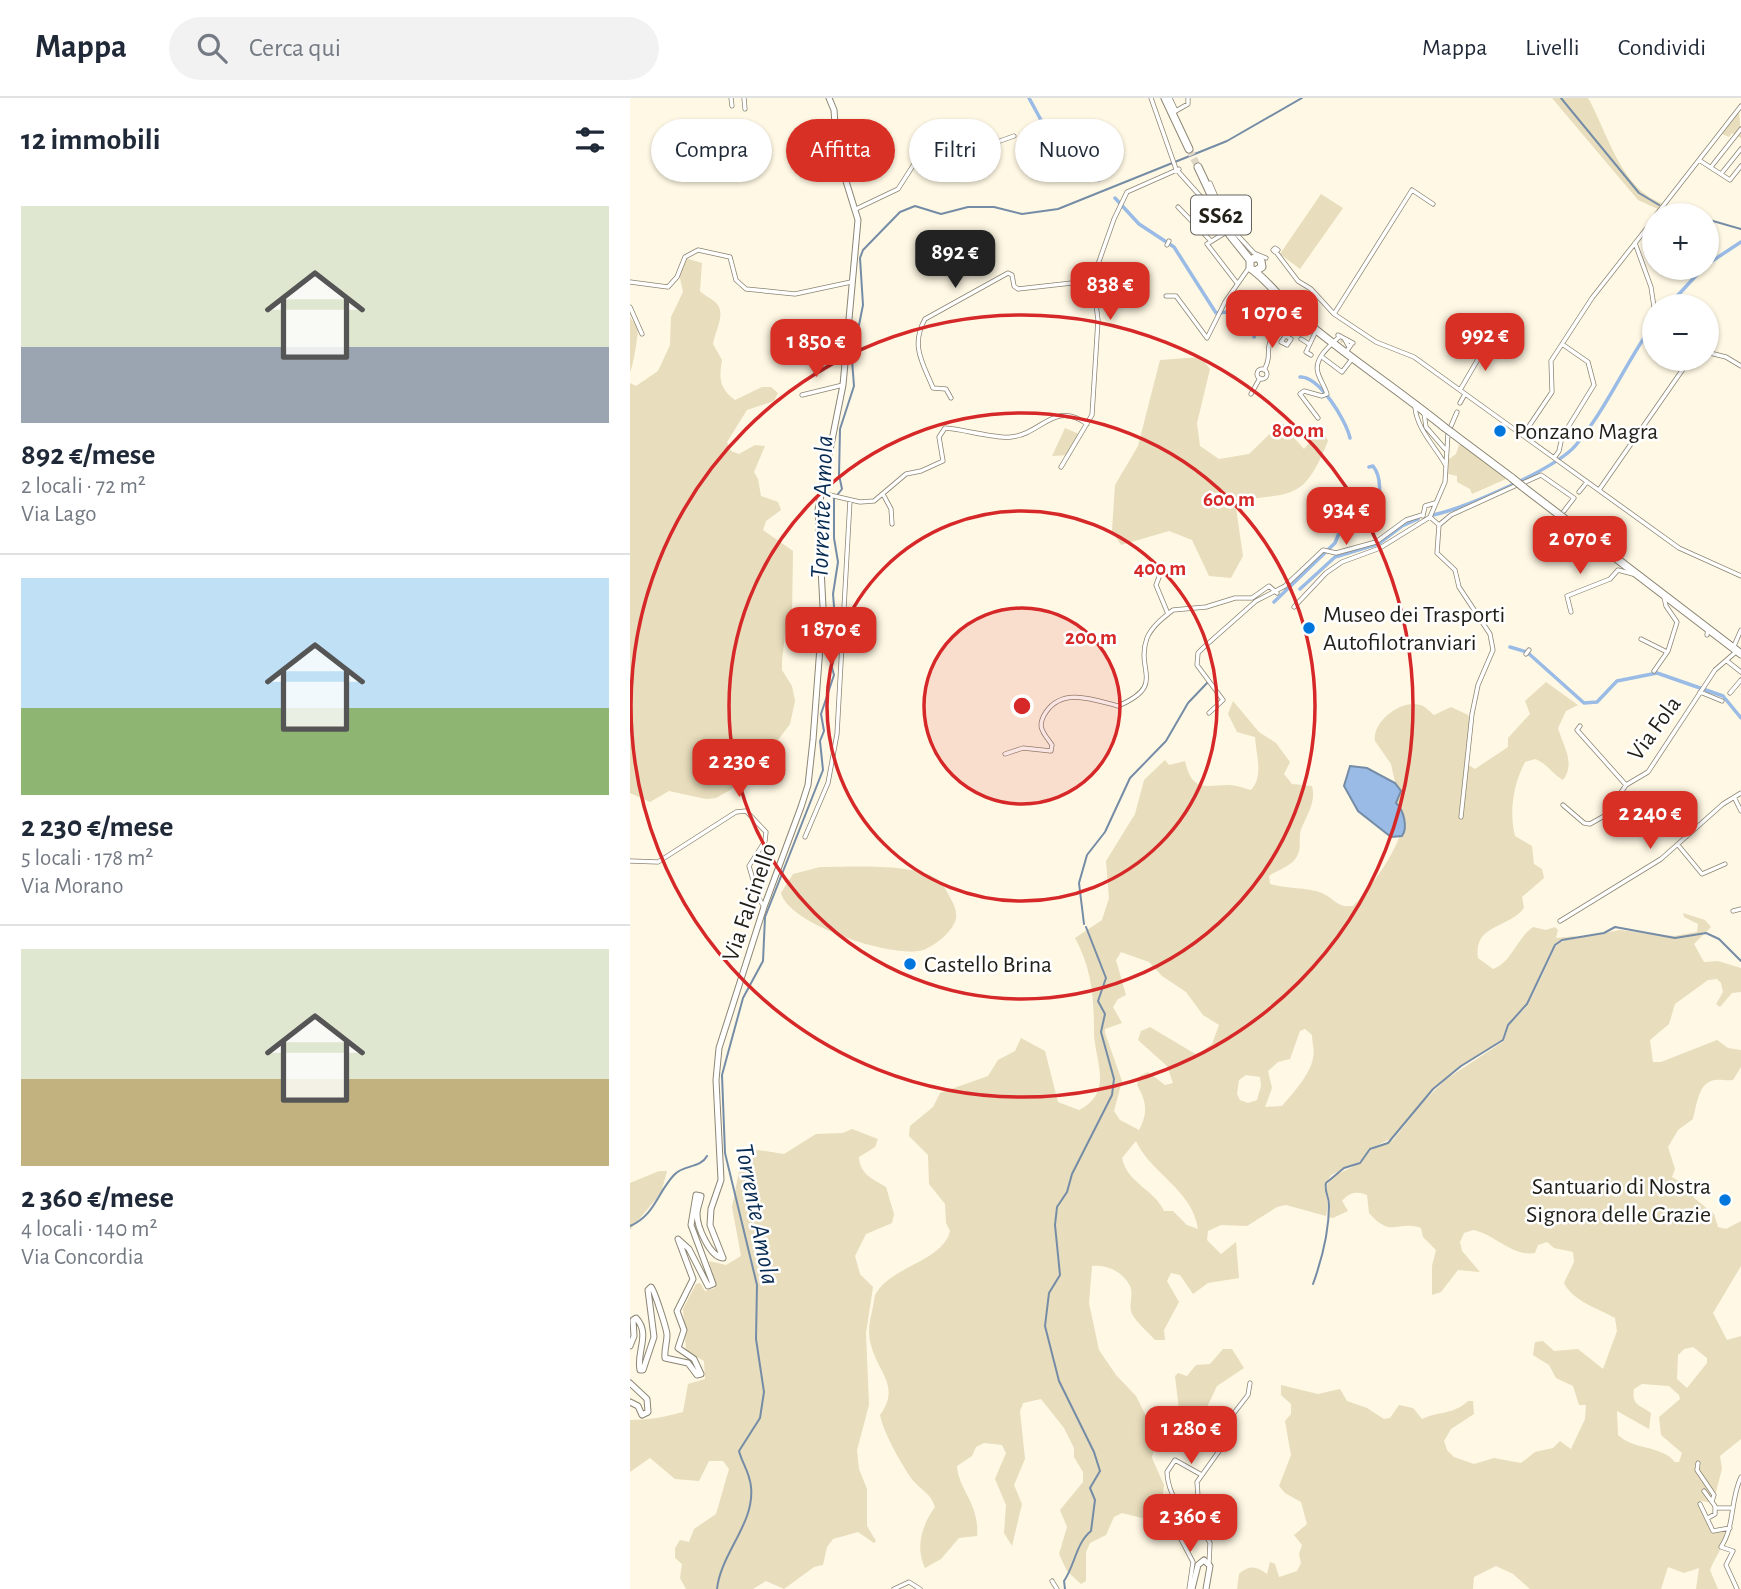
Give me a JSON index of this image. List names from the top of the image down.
{
  "streets": {
    "main road": ["SS62"],
    "street": ["Via Fola", "Via Falcinello"]
  },
  "crossings": [
    ["SS62", "Via Fola"]
  ],
  "water": ["Torrente Amola"],
  "places": [
    "Ponzano Magra",
    "Museo dei Trasporti Autofilotranviari",
    "Castello Brina",
    "Santuario di Nostra Signora delle Grazie"
  ],
  "page": {
    "header": "Mappa",
    "search": "Cerca qui",
    "nav": ["Mappa", "Livelli", "Condividi"],
    "heading": "12 immobili",
    "chip": [
      "Compra",
      "Affitta",
      "Filtri",
      "Nuovo"
    ],
    "list": [
      {
        "name": "892 €/mese",
        "note": "2 locali · 72 m² · Via Lago"
      },
      {
        "name": "2 230 €/mese",
        "note": "5 locali · 178 m² · Via Morano"
      },
      {
        "name": "2 360 €/mese",
        "note": "4 locali · 140 m² · Via Concordia"
      }
    ],
    "map_buttons": ["+", "−"],
    "price": [
      "892 €",
      "838 €",
      "1 070 €",
      "992 €",
      "1 850 €",
      "934 €",
      "2 070 €",
      "1 870 €",
      "2 230 €",
      "2 240 €",
      "1 280 €",
      "2 360 €"
    ]
  },
  "rings": [
    "800 m",
    "600 m",
    "400 m",
    "200 m"
  ]
}
